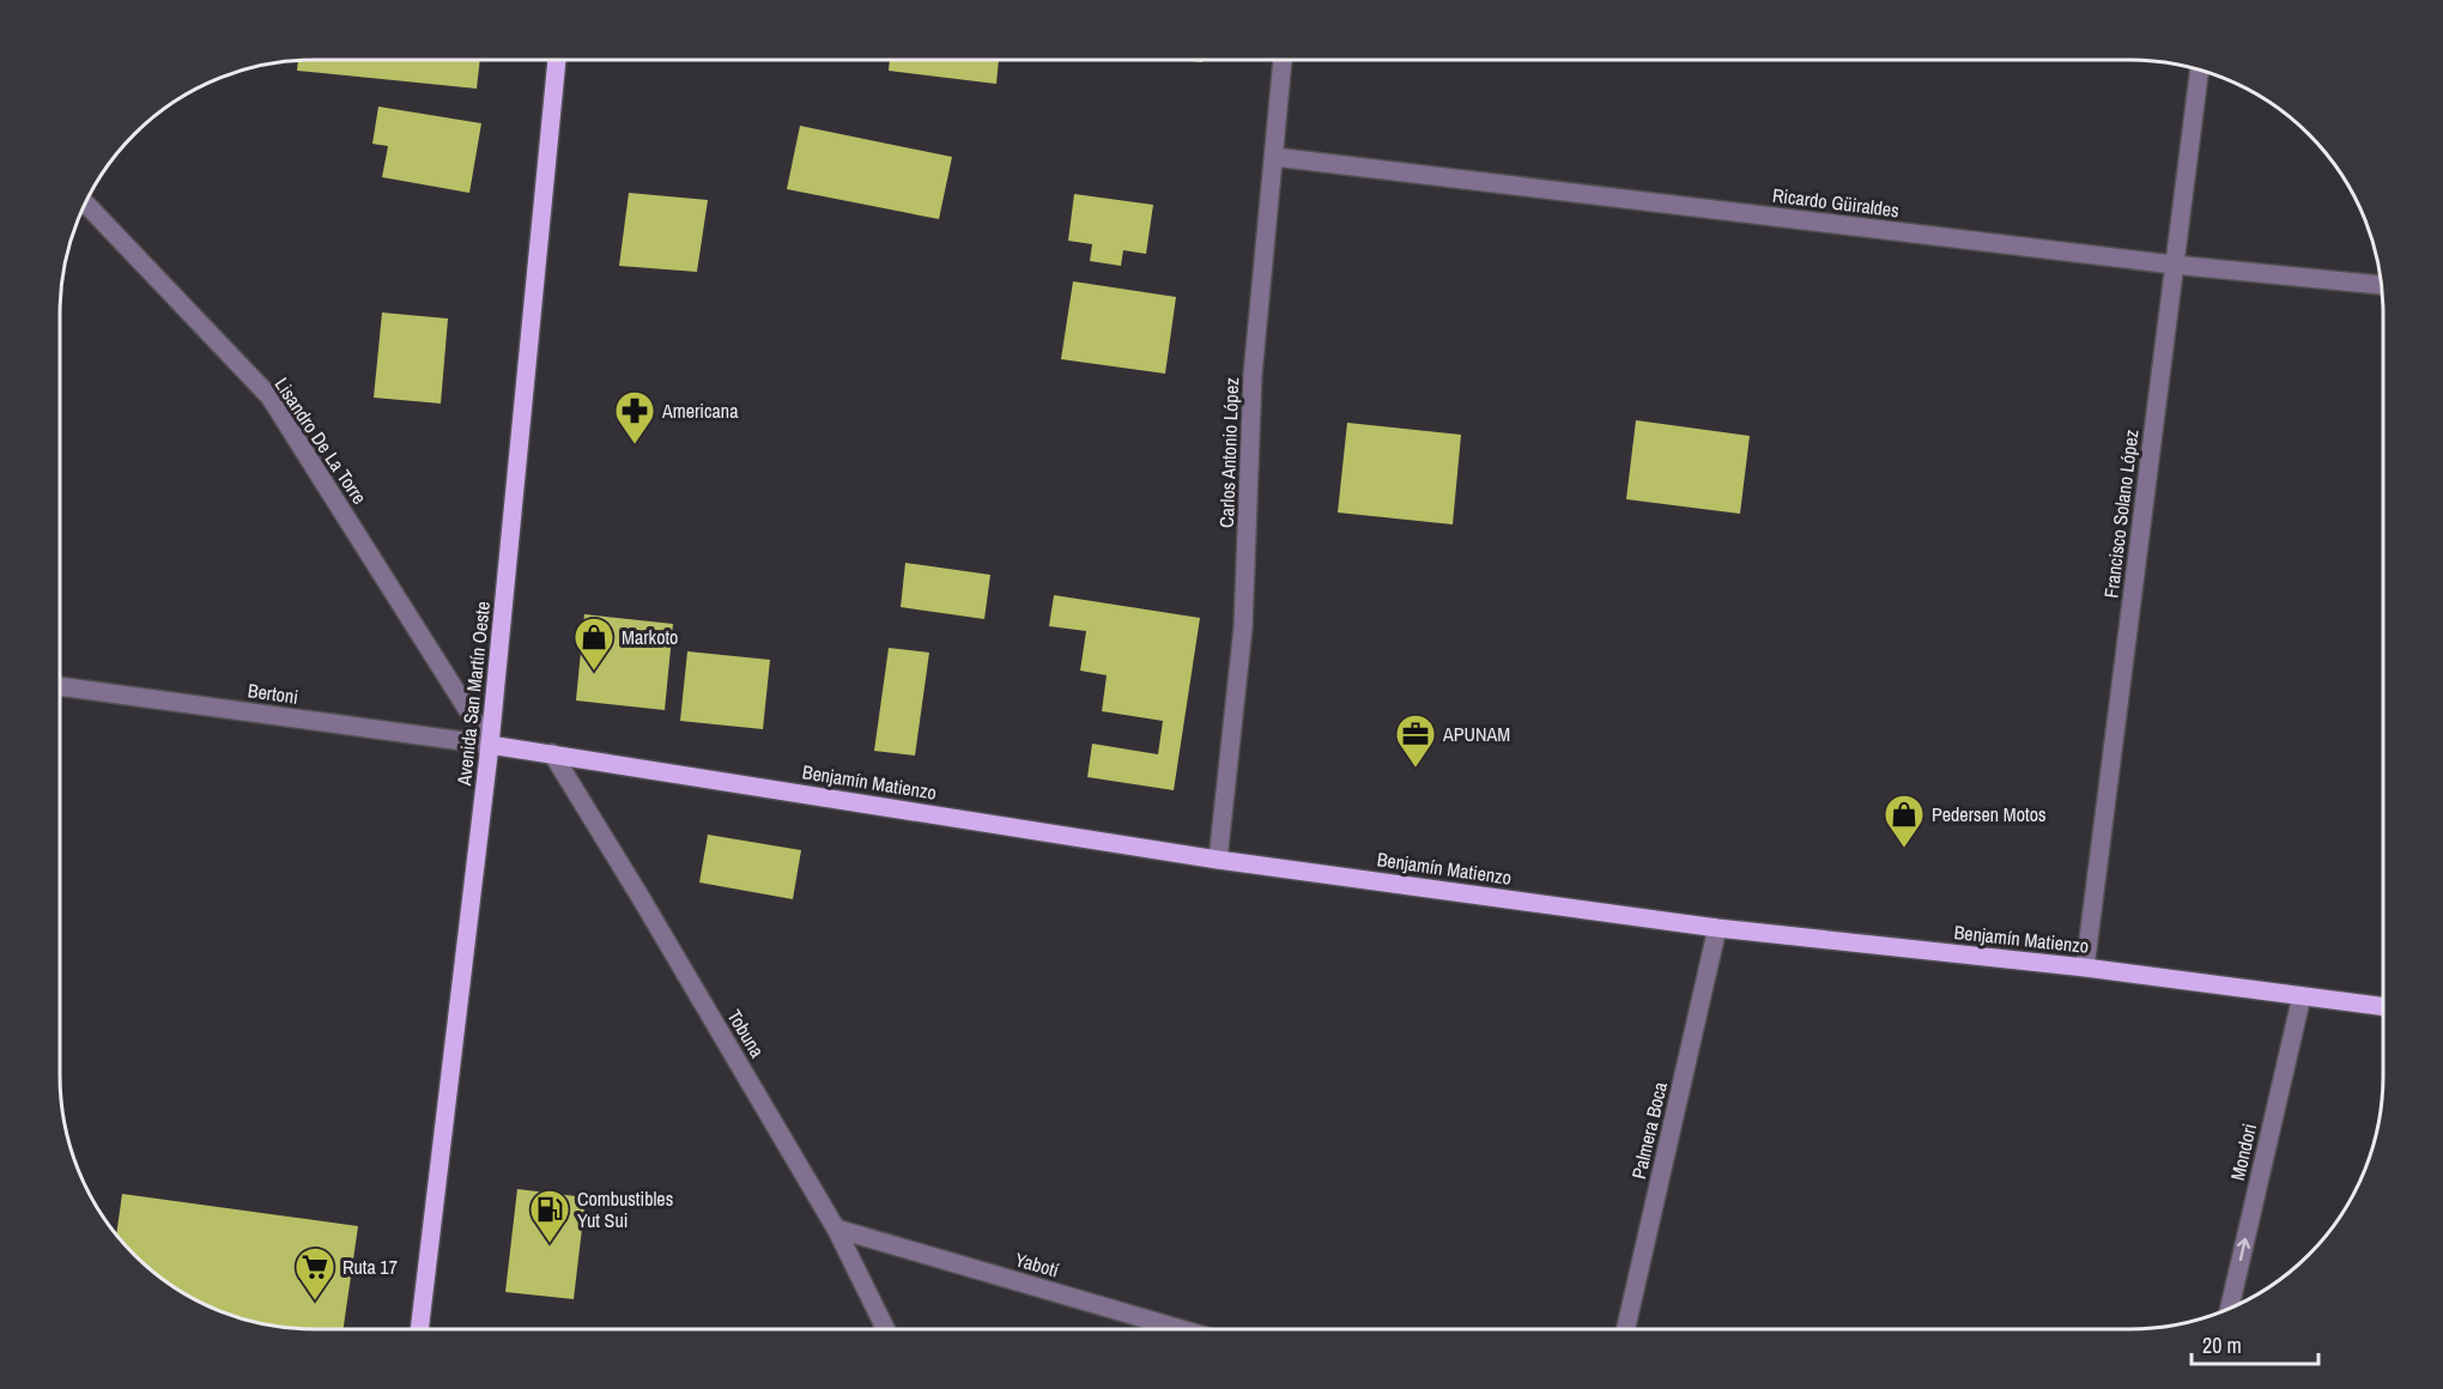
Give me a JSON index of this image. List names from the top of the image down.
{
  "streets": {
    "main road": ["Avenida San Martín Oeste", "Benjamín Matienzo"],
    "street": [
      "Ricardo Güiraldes",
      "Lisandro De La Torre",
      "Carlos Antonio López",
      "Francisco Solano López",
      "Bertoni",
      "Tobuna",
      "Palmera Boca",
      "Mondori",
      "Yabotí"
    ]
  },
  "crossings": [
    ["Ricardo Güiraldes", "Carlos Antonio López"],
    ["Ricardo Güiraldes", "Francisco Solano López"],
    ["Lisandro De La Torre", "Bertoni"],
    ["Lisandro De La Torre", "Avenida San Martín Oeste"],
    ["Lisandro De La Torre", "Benjamín Matienzo"],
    ["Carlos Antonio López", "Benjamín Matienzo"],
    ["Francisco Solano López", "Benjamín Matienzo"],
    ["Bertoni", "Avenida San Martín Oeste"],
    ["Bertoni", "Benjamín Matienzo"],
    ["Avenida San Martín Oeste", "Benjamín Matienzo"],
    ["Benjamín Matienzo", "Tobuna"],
    ["Benjamín Matienzo", "Palmera Boca"],
    ["Benjamín Matienzo", "Mondori"],
    ["Tobuna", "Yabotí"]
  ],
  "one_way": ["Mondori"],
  "places": {
    "pharmacy": ["Americana"],
    "shop": ["Markoto", "Pedersen Motos"],
    "office": ["APUNAM"],
    "fuel station": ["Combustibles Yut Sui"],
    "supermarket": ["Ruta 17"]
  },
  "scale_bar": "20 m"
}
